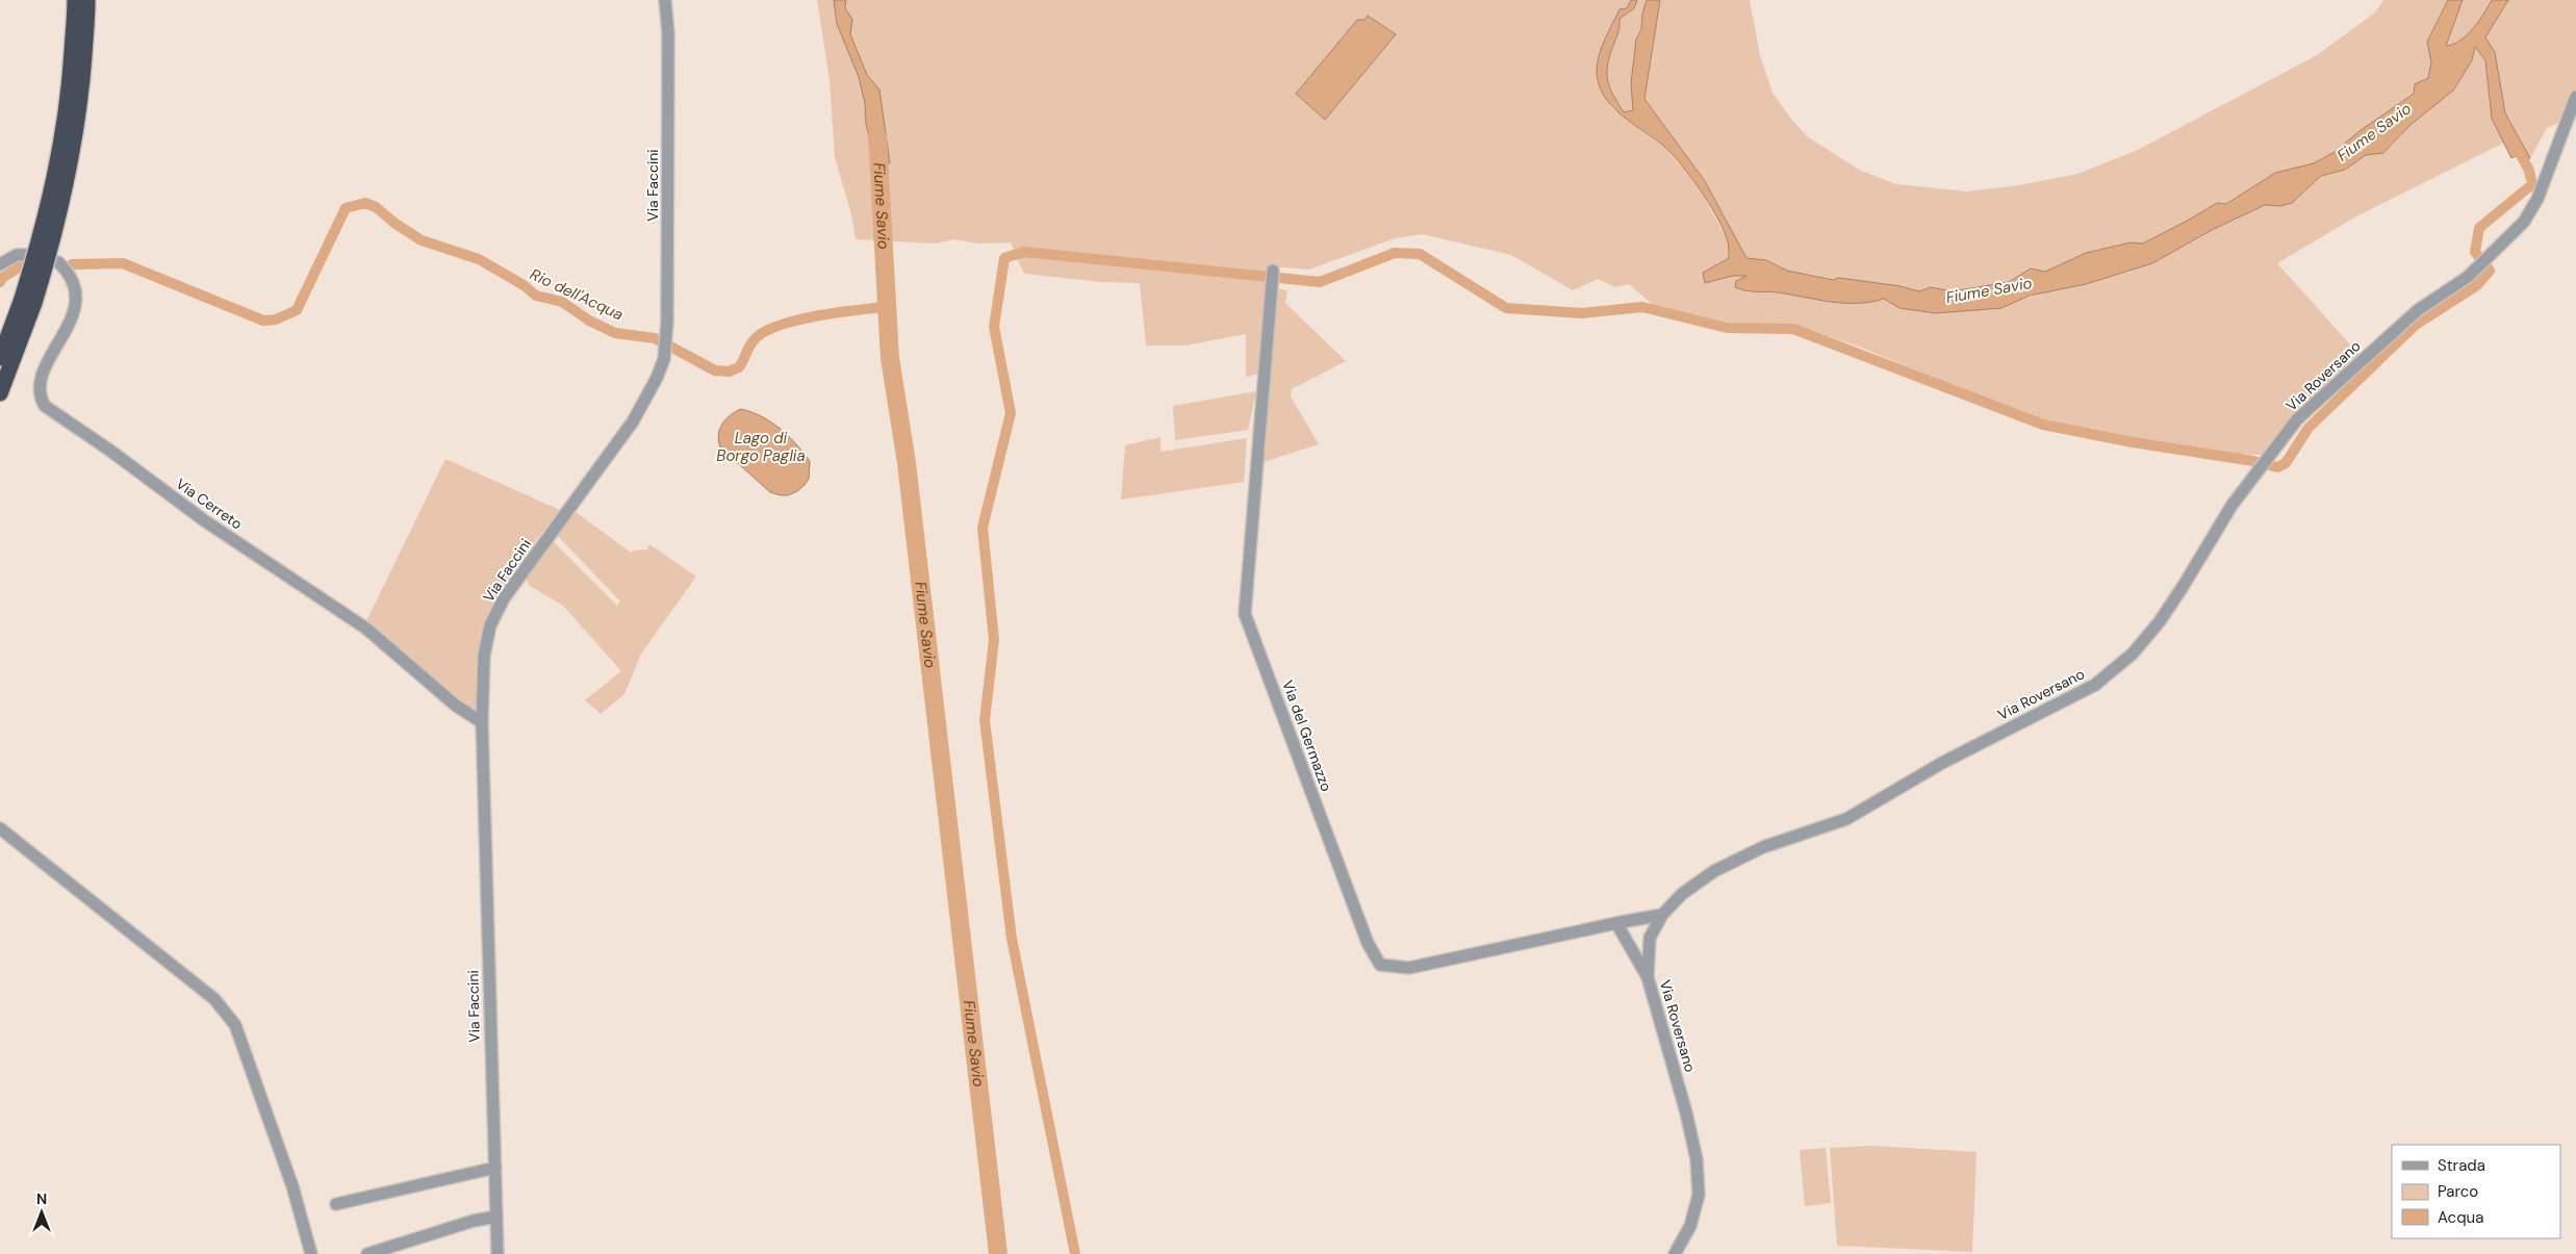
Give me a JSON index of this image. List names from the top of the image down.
{
  "streets": {
    "street": [
      "Via Faccini",
      "Via Roversano",
      "Via Cerreto",
      "Via del Germazzo"
    ]
  },
  "crossings": [
    ["Via Faccini", "Via Cerreto"],
    ["Via Roversano", "Via del Germazzo"]
  ],
  "water": ["Fiume Savio", "Rio dell'Acqua", "Lago di Borgo Paglia"],
  "legend": ["Strada", "Parco", "Acqua"],
  "north": "top"
}
